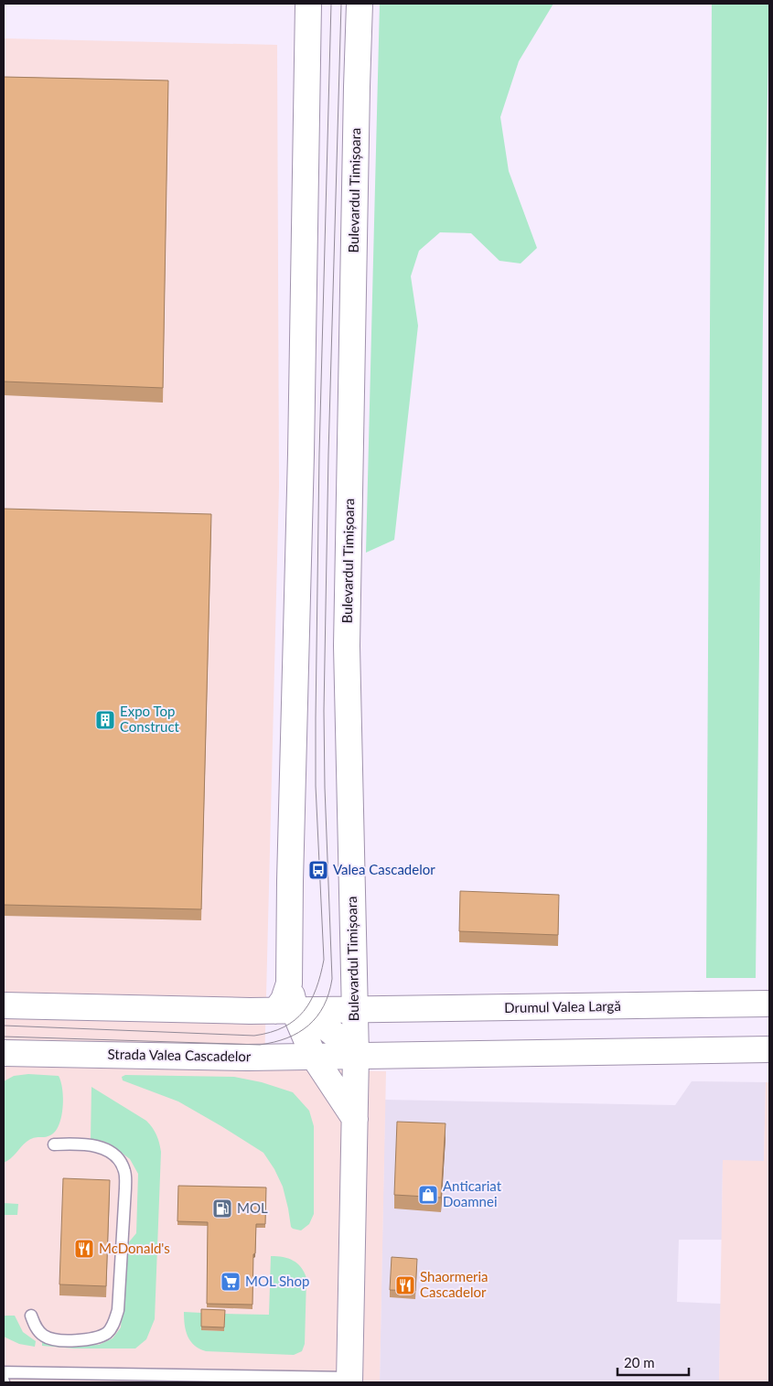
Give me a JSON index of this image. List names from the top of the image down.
{
  "streets": {
    "main road": ["Bulevardul Timișoara", "Drumul Valea Largă", "Strada Valea Cascadelor"]
  },
  "crossings": [
    ["Bulevardul Timișoara", "Drumul Valea Largă"],
    ["Bulevardul Timișoara", "Strada Valea Cascadelor"]
  ],
  "places": {
    "building": ["Expo Top Construct"],
    "bus stop": ["Valea Cascadelor"],
    "shop": ["Anticariat Doamnei"],
    "fuel station": ["MOL"],
    "restaurant": ["McDonald's", "Shaormeria Cascadelor"],
    "supermarket": ["MOL Shop"]
  },
  "scale_bar": "20 m"
}
